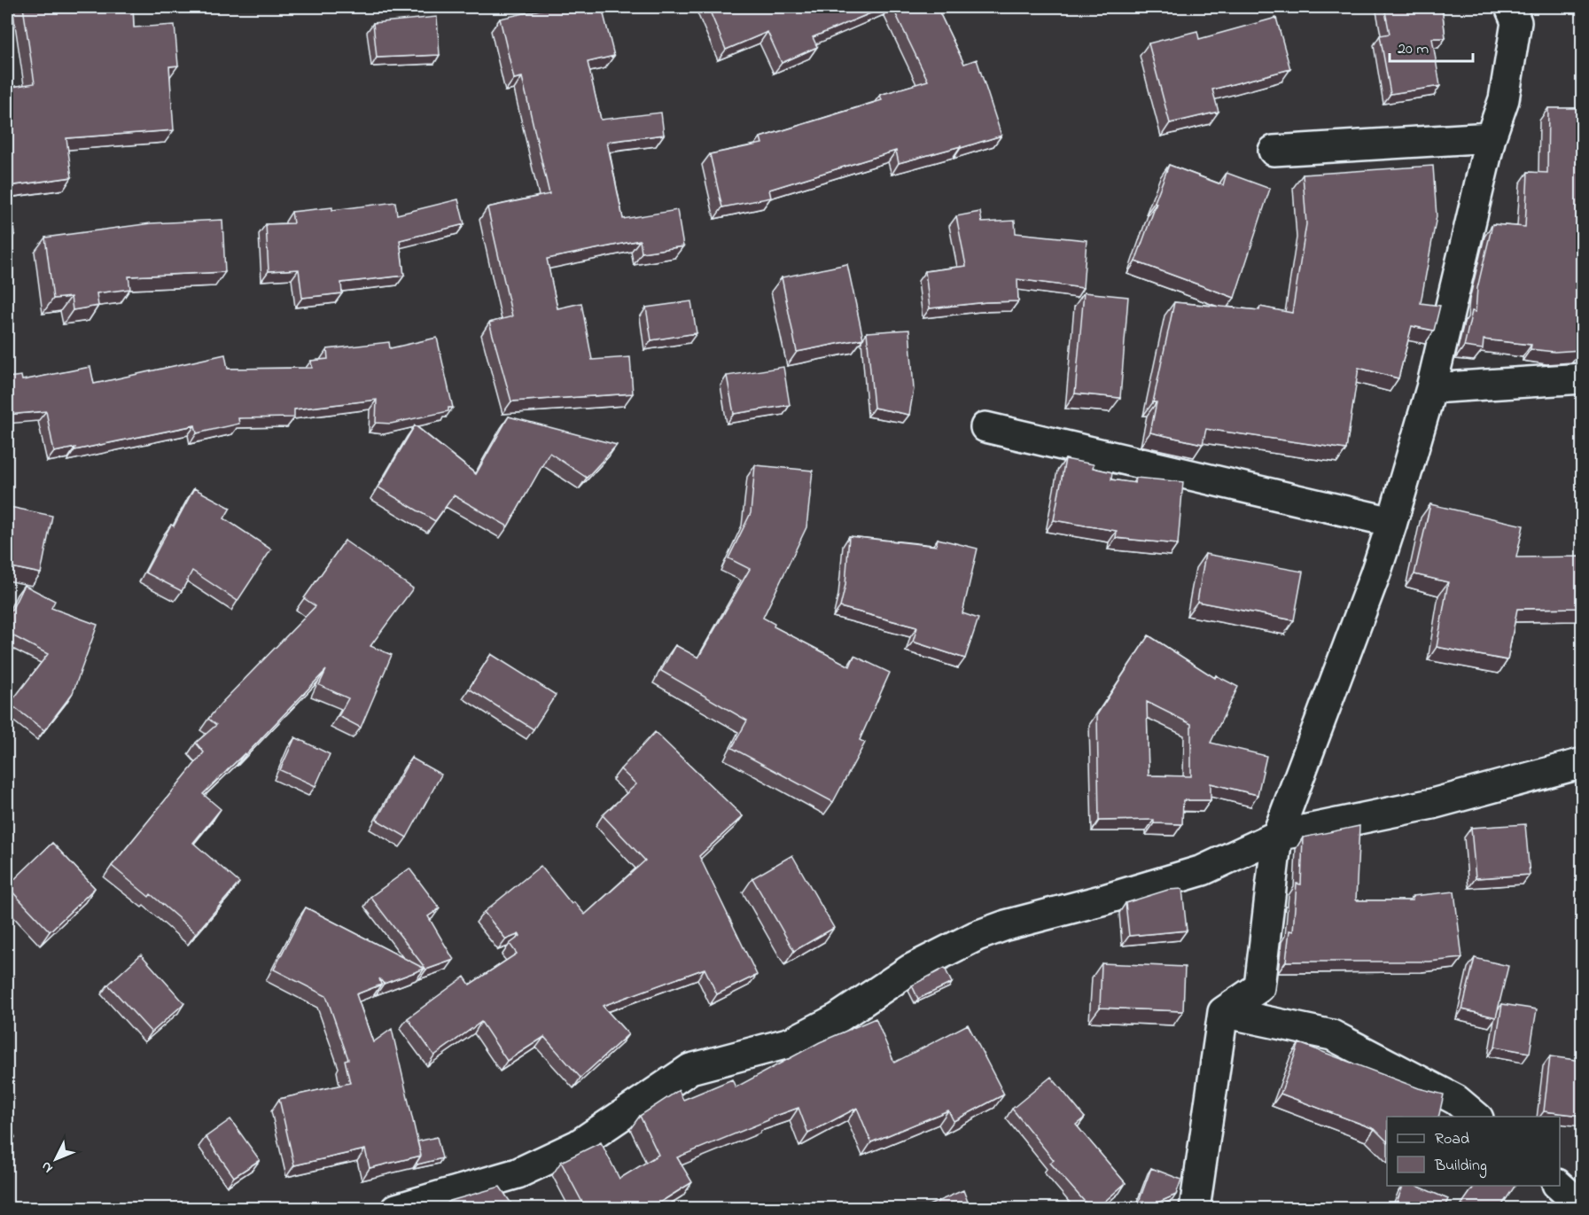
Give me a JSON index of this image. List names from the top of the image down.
{
  "legend": ["Road", "Building"],
  "scale_bar": "20 m",
  "north": "bottom left"
}
